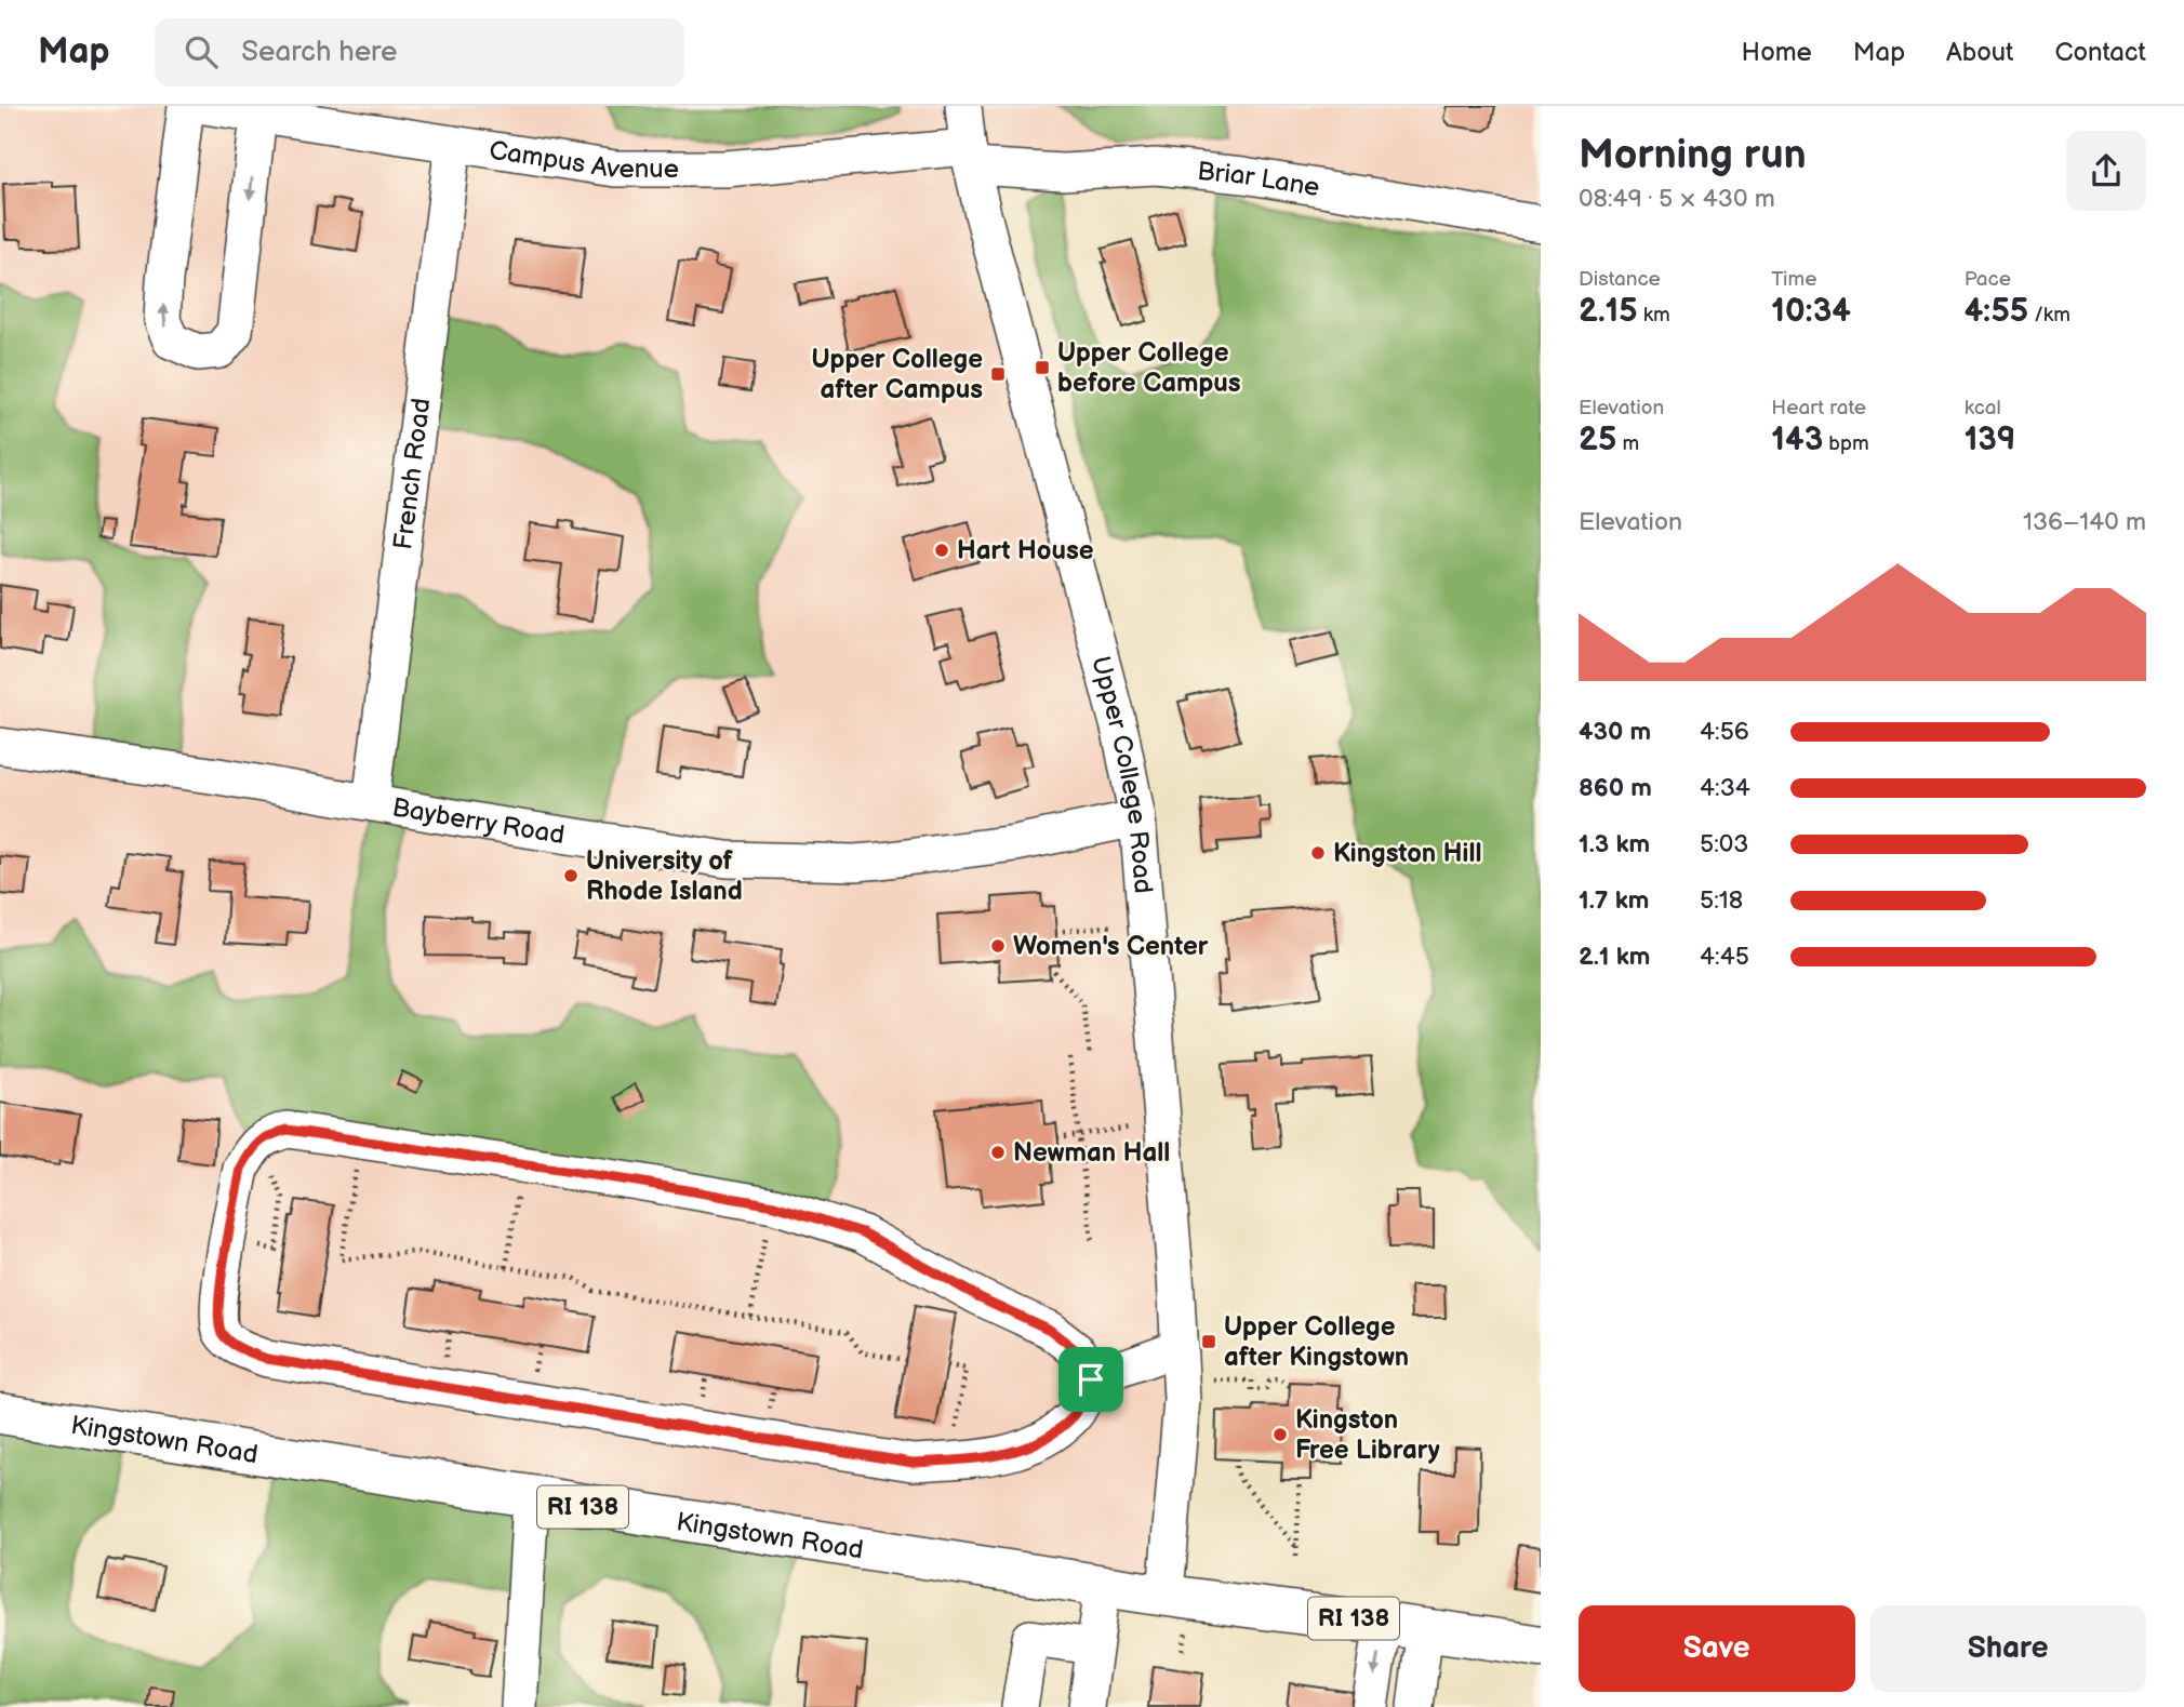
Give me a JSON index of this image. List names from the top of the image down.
{
  "streets": {
    "main road": ["Kingstown Road", "RI 138"],
    "street": [
      "Campus Avenue",
      "Briar Lane",
      "French Road",
      "Upper College Road",
      "Bayberry Road"
    ]
  },
  "crossings": [
    ["Campus Avenue", "Briar Lane"],
    ["Campus Avenue", "French Road"],
    ["Campus Avenue", "Upper College Road"],
    ["Briar Lane", "Upper College Road"],
    ["French Road", "Bayberry Road"],
    ["Upper College Road", "Bayberry Road"],
    ["Upper College Road", "Kingstown Road"]
  ],
  "places": {
    "transit": ["Upper College before Campus", "Upper College after Campus", "Upper College after Kingstown"],
    "other": [
      "Hart House",
      "Kingston Hill",
      "University of Rhode Island",
      "Women's Center",
      "Newman Hall",
      "Kingston Free Library"
    ]
  },
  "page": {
    "header": "Map",
    "search": "Search here",
    "nav": [
      "Home",
      "Map",
      "About",
      "Contact"
    ],
    "heading": ["Morning run", "08:49 · 5 × 430 m"],
    "stats": [
      ["Distance", "2.15 km"],
      ["Time", "10:34"],
      ["Pace", "4:55 /km"],
      ["Elevation", "25 m"],
      ["Heart rate", "143 bpm"],
      ["kcal", "139"]
    ],
    "chart": ["Elevation", "136–140 m"],
    "list": [
      {
        "name": "430 m",
        "note": "4:56"
      },
      {
        "name": "860 m",
        "note": "4:34"
      },
      {
        "name": "1.3 km",
        "note": "5:03"
      },
      {
        "name": "1.7 km",
        "note": "5:18"
      },
      {
        "name": "2.1 km",
        "note": "4:45"
      }
    ],
    "buttons": ["Save", "Share"]
  }
}
